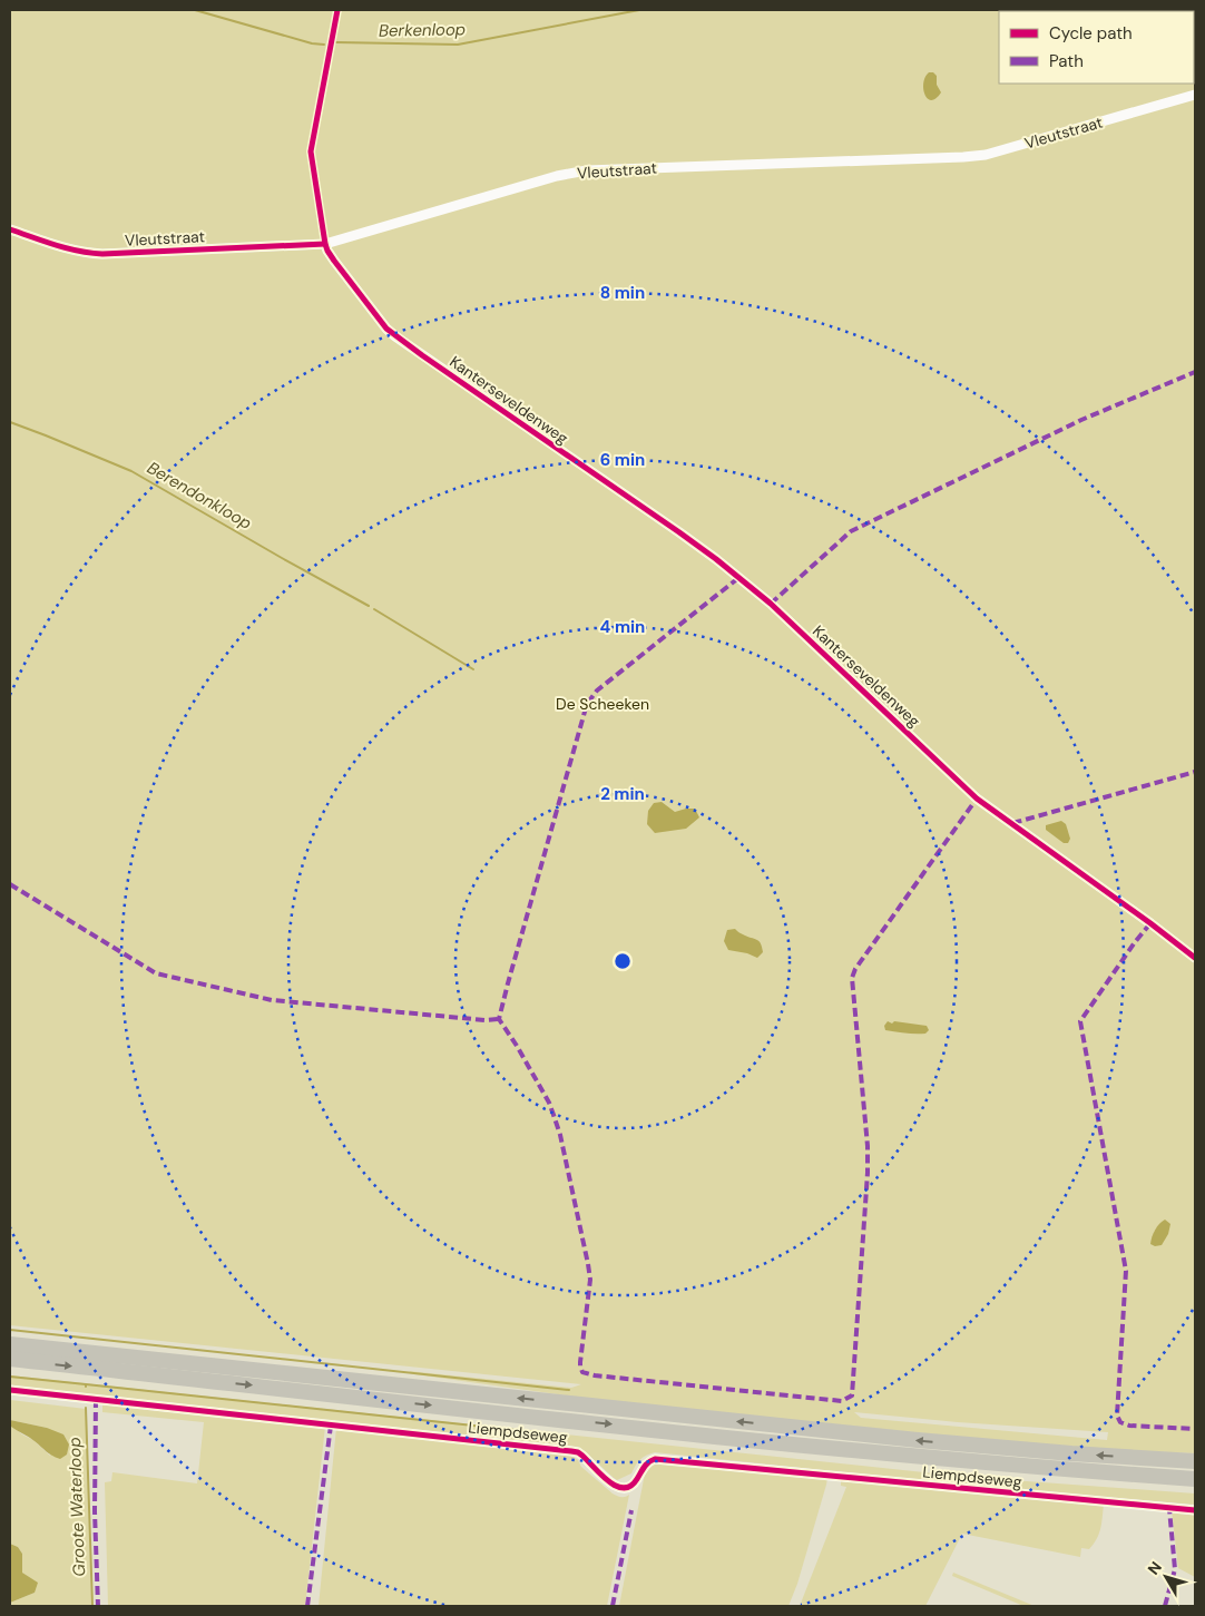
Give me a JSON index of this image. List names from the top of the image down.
{
  "streets": {
    "street": ["Vleutstraat", "Kanterseveldenweg", "Liempdseweg"]
  },
  "crossings": [
    ["Vleutstraat", "Kanterseveldenweg"]
  ],
  "water": ["Berkenloop", "Berendonkloop", "Groote Waterloop"],
  "parks": ["De Scheeken"],
  "legend": ["Cycle path", "Path"],
  "north": "top left",
  "rings": [
    "8 min",
    "6 min",
    "4 min",
    "2 min"
  ]
}
